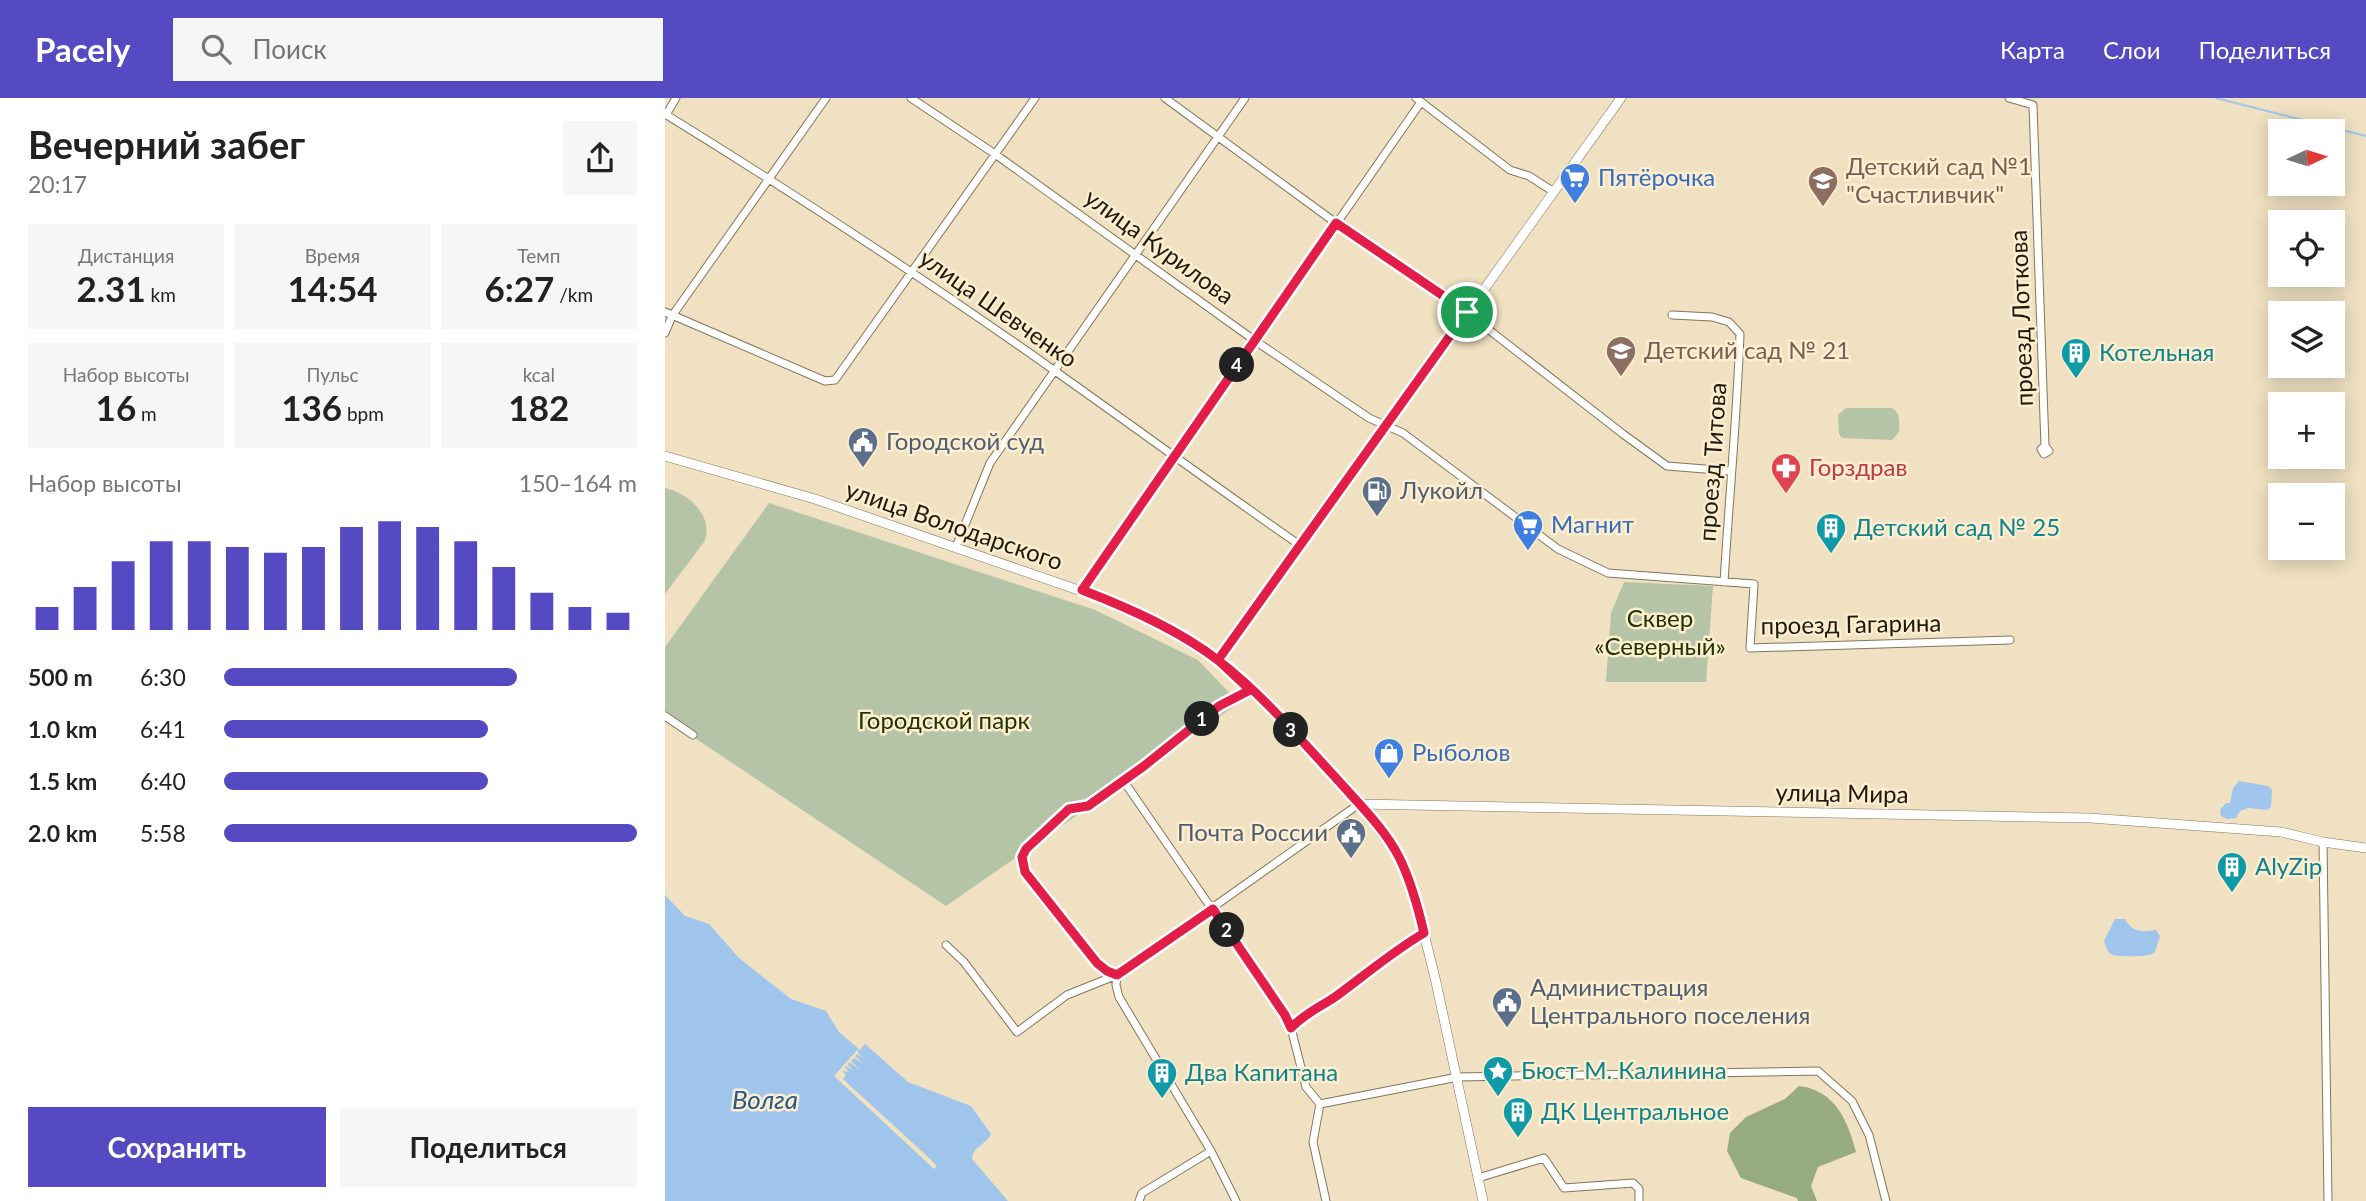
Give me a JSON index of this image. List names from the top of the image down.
{
  "streets": {
    "street": [
      "улица Курилова",
      "улица Шевченко",
      "проезд Лоткова",
      "проезд Титова",
      "улица Володарского",
      "проезд Гагарина",
      "улица Мира"
    ]
  },
  "crossings": [
    ["улица Курилова", "проезд Гагарина"],
    ["проезд Титова", "проезд Гагарина"],
    ["улица Володарского", "улица Мира"]
  ],
  "water": ["Волга"],
  "parks": ["Сквер «Северный»", "Городской парк"],
  "places": {
    "supermarket": ["Пятёрочка", "Магнит"],
    "school or university": ["Детский сад №1 \"Счастливчик\"", "Детский сад № 21"],
    "building": [
      "Котельная",
      "Детский сад № 25",
      "AlyZip",
      "Два Капитана",
      "ДК Центральное"
    ],
    "public building": ["Городской суд", "Почта России", "Администрация Центрального поселения"],
    "pharmacy": ["Горздрав"],
    "fuel station": ["Лукойл"],
    "shop": ["Рыболов"],
    "place": ["Бюст М. Калинина"]
  },
  "north": "right",
  "page": {
    "header": "Pacely",
    "search": "Поиск",
    "nav": ["Карта", "Слои", "Поделиться"],
    "heading": ["Вечерний забег", "20:17"],
    "map_buttons": ["+", "−"],
    "stats": [
      ["Дистанция", "2.31 km"],
      ["Время", "14:54"],
      ["Темп", "6:27 /km"],
      ["Набор высоты", "16 m"],
      ["Пульс", "136 bpm"],
      ["kcal", "182"]
    ],
    "pins": [
      "4",
      "1",
      "3",
      "2"
    ],
    "chart": ["Набор высоты", "150–164 m"],
    "list": [
      {
        "name": "500 m",
        "note": "6:30"
      },
      {
        "name": "1.0 km",
        "note": "6:41"
      },
      {
        "name": "1.5 km",
        "note": "6:40"
      },
      {
        "name": "2.0 km",
        "note": "5:58"
      }
    ],
    "buttons": ["Сохранить", "Поделиться"]
  }
}
